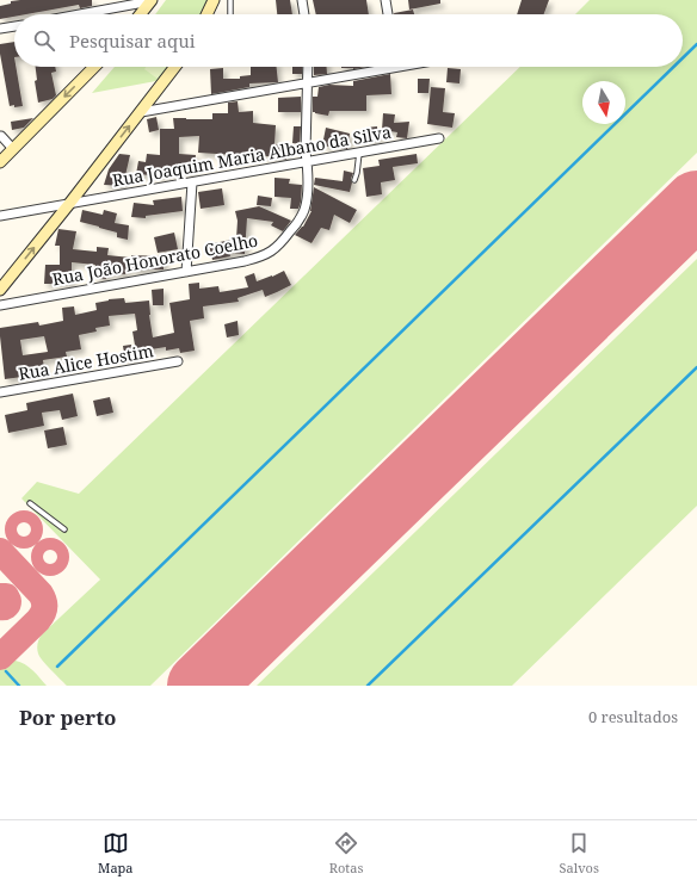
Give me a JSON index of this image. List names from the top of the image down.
{
  "streets": {
    "street": ["Rua Joaquim Maria Albano da Silva", "Rua João Honorato Coelho", "Rua Alice Hostim"]
  },
  "crossings": [
    ["Rua Joaquim Maria Albano da Silva", "Rua João Honorato Coelho"]
  ],
  "north": "bottom",
  "page": {
    "search": "Pesquisar aqui",
    "heading": ["Por perto", "0 resultados"],
    "nav": ["Mapa", "Rotas", "Salvos"]
  }
}
